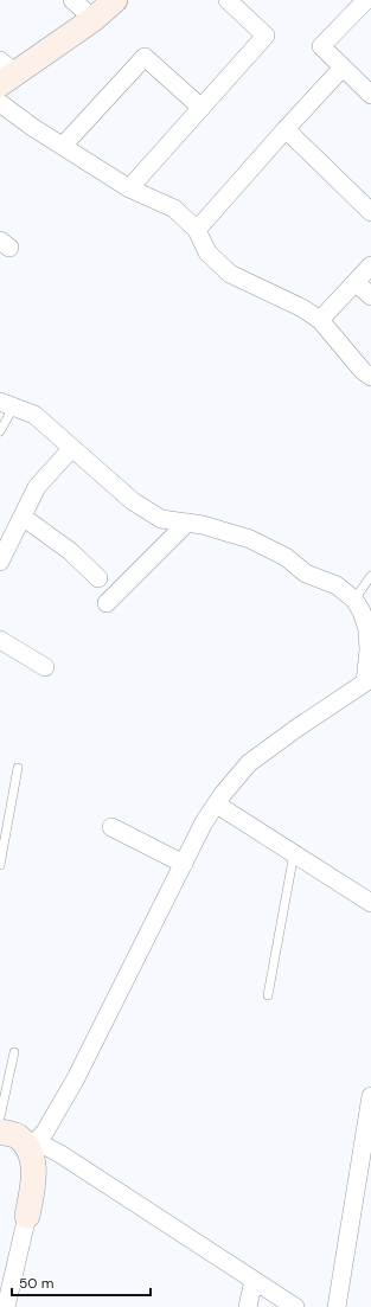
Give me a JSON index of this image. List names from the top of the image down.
{
  "scale_bar": "50 m"
}
